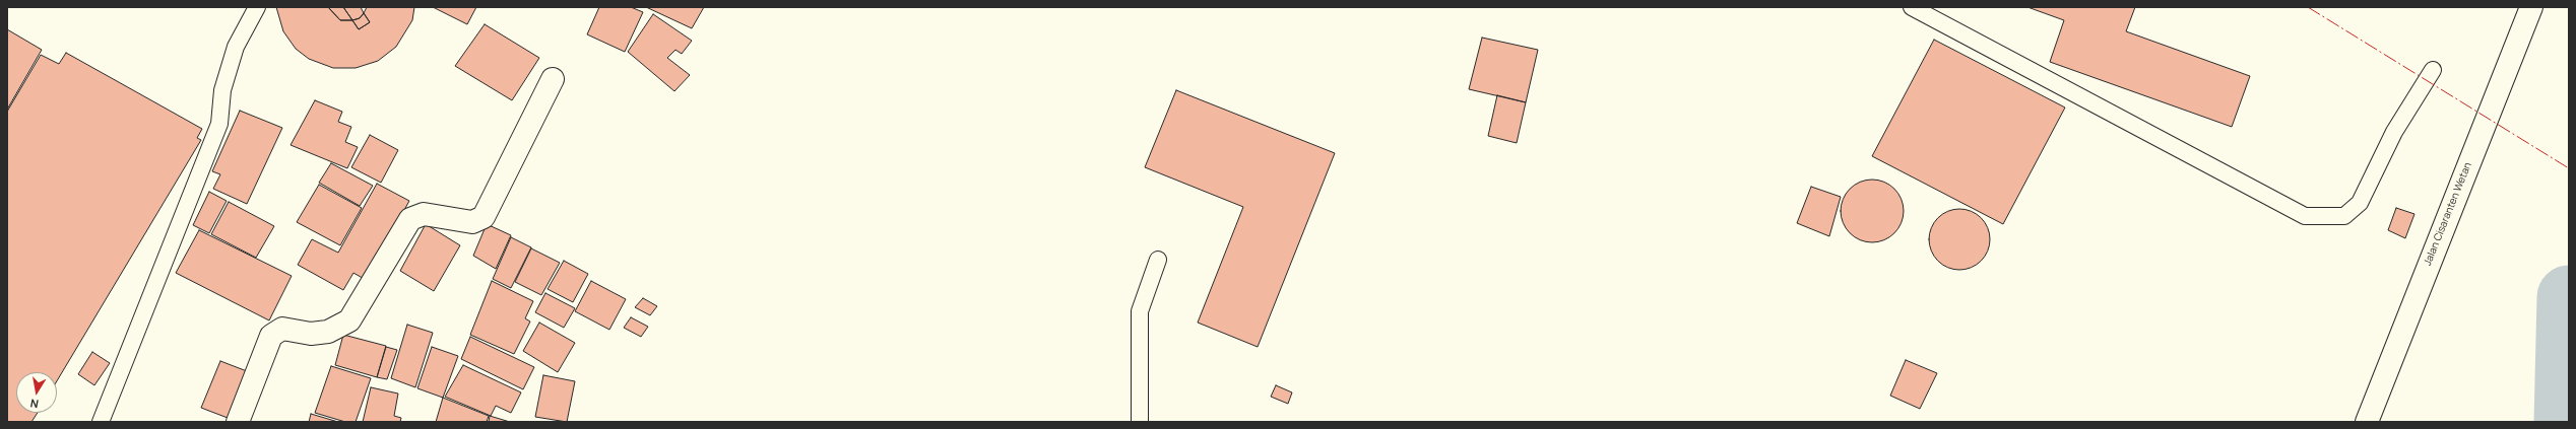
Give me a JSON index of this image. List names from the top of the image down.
{
  "streets": {
    "street": ["Jalan Cisaranten Wetan"]
  },
  "north": "bottom"
}
